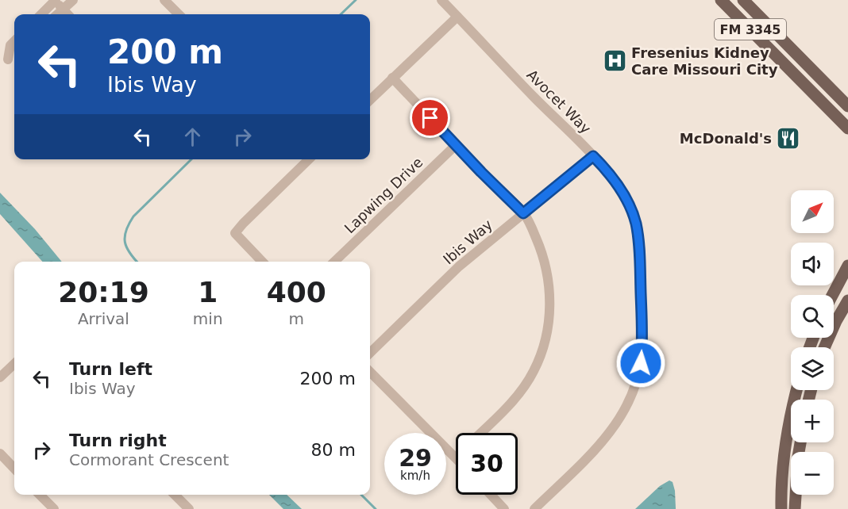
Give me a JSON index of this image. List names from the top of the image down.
{
  "streets": {
    "main road": ["FM 3345"],
    "street": ["Avocet Way", "Lapwing Drive", "Ibis Way"]
  },
  "crossings": [
    ["Avocet Way", "Ibis Way"]
  ],
  "places": {
    "hospital": ["Fresenius Kidney Care Missouri City"],
    "restaurant": ["McDonald's"]
  },
  "north": "top right",
  "page": {
    "turn": ["200 m", "Ibis Way"],
    "map_buttons": ["+", "−"],
    "eta": [
      "20:19",
      "Arrival",
      "1",
      "min",
      "400",
      "m"
    ],
    "list": [
      {
        "name": "Turn left",
        "note": "Ibis Way",
        "value": "200 m"
      },
      {
        "name": "Turn right",
        "note": "Cormorant Crescent",
        "value": "80 m"
      }
    ],
    "speed": "29 km/h",
    "limit": "30"
  }
}
